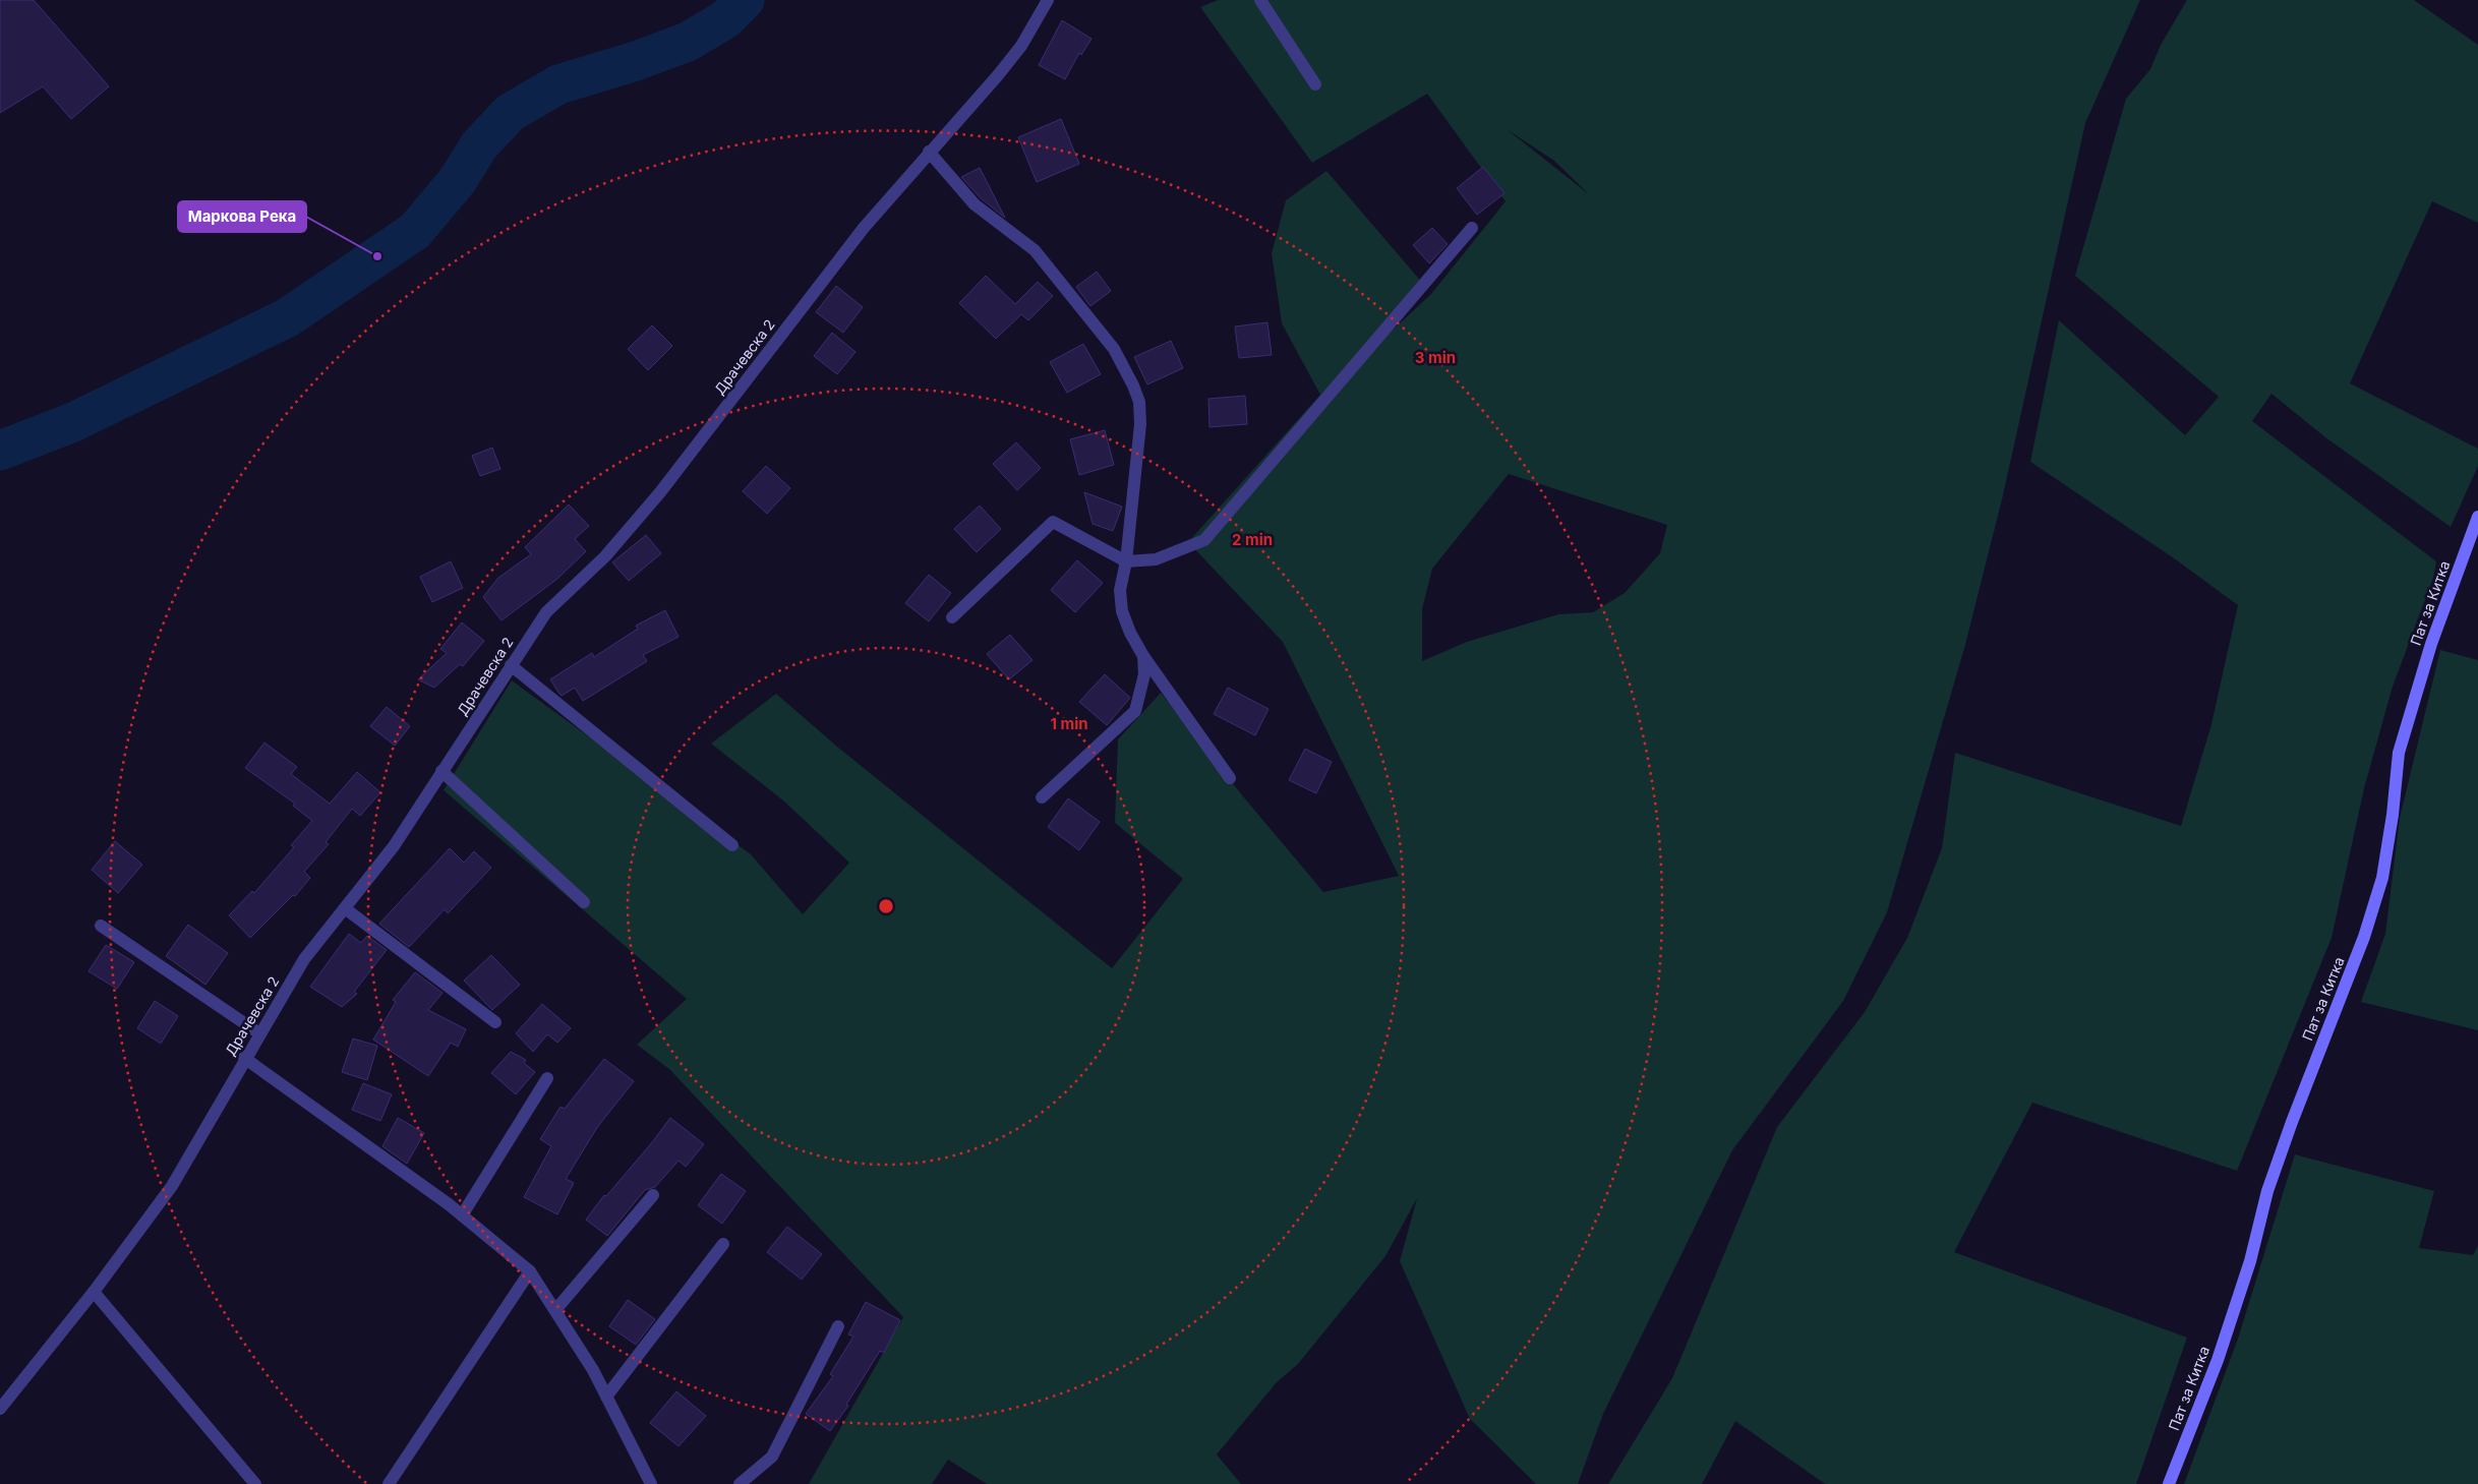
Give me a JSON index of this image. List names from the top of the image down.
{
  "streets": {
    "street": ["Драчевска 2", "Пат за Китка"]
  },
  "places": ["Маркова Река"],
  "rings": ["3 min", "2 min", "1 min"]
}
